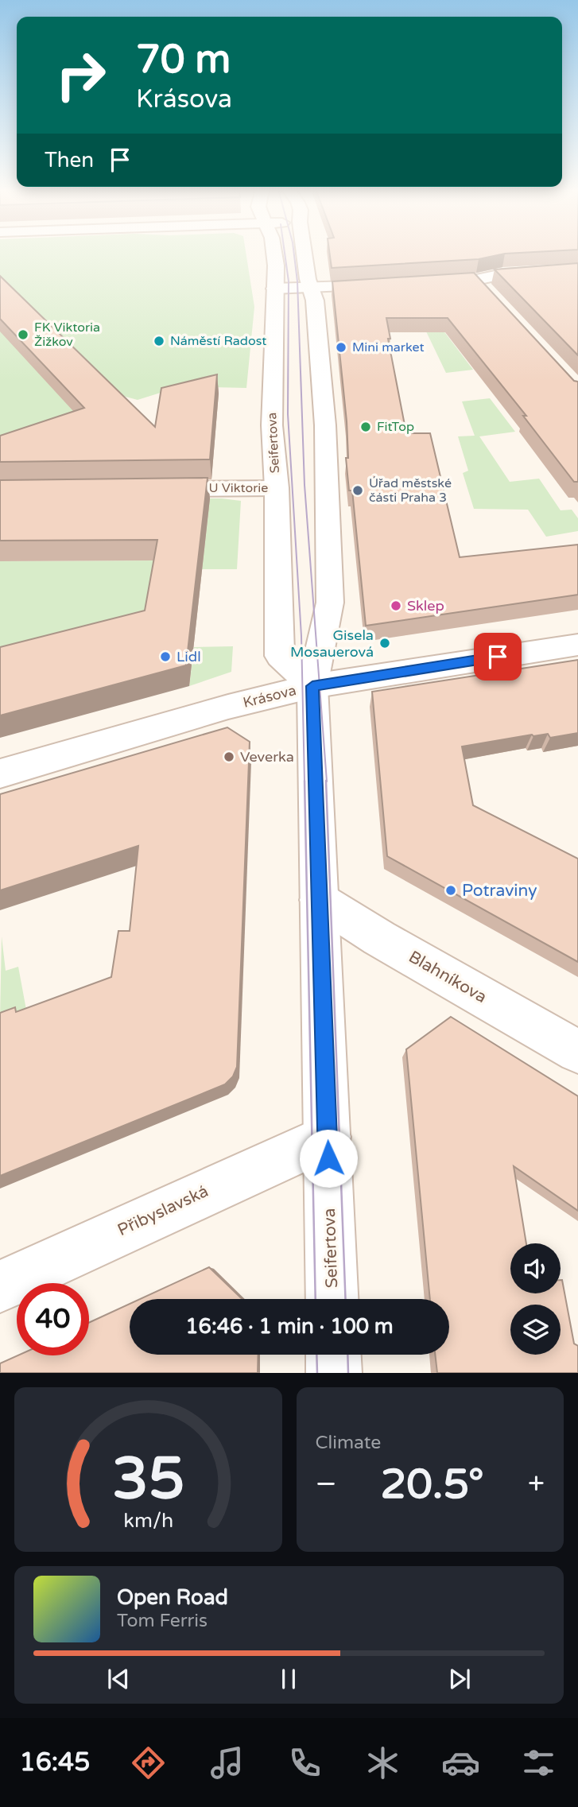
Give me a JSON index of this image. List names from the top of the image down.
{
  "streets": {
    "street": [
      "Seifertova",
      "U Viktorie",
      "Krásova",
      "Blahníkova",
      "Přibyslavská"
    ]
  },
  "crossings": [
    ["Seifertova", "U Viktorie"],
    ["Seifertova", "Krásova"],
    ["Seifertova", "Blahníkova"],
    ["Seifertova", "Přibyslavská"]
  ],
  "places": [
    "FK Viktoria Žižkov",
    "Náměstí Radost",
    "Mini market",
    "FitTop",
    "Úřad městské části Praha 3",
    "Sklep",
    "Gisela Mosauerová",
    "Lidl",
    "Veverka",
    "Potraviny"
  ],
  "page": {
    "turn": ["70 m", "Krásova"],
    "then": "Then",
    "limit": "40",
    "trip": "16:46 · 1 min · 100 m",
    "tile": "Climate",
    "heat": ["−", "20.5°", "+"],
    "song": ["Open Road", "Tom Ferris"],
    "tabs": "16:45",
    "gauge": ["35", "km/h"]
  }
}
